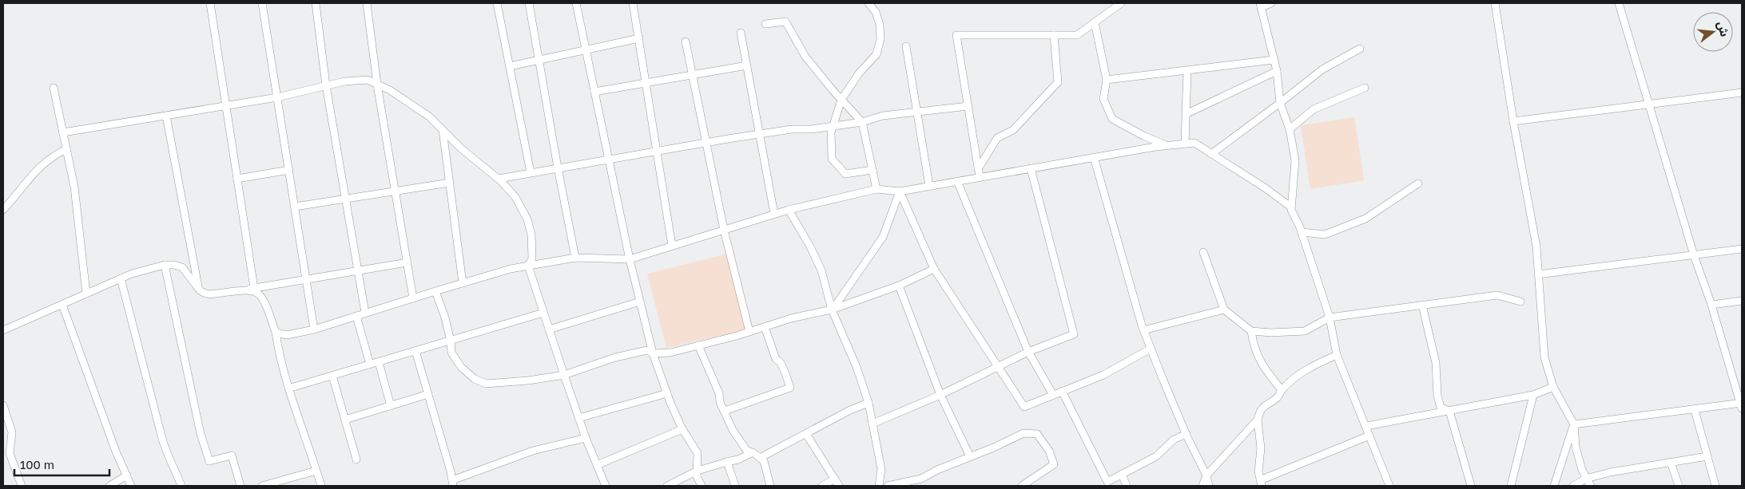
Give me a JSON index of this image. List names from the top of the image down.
{
  "scale_bar": "100 m",
  "north": "right"
}
